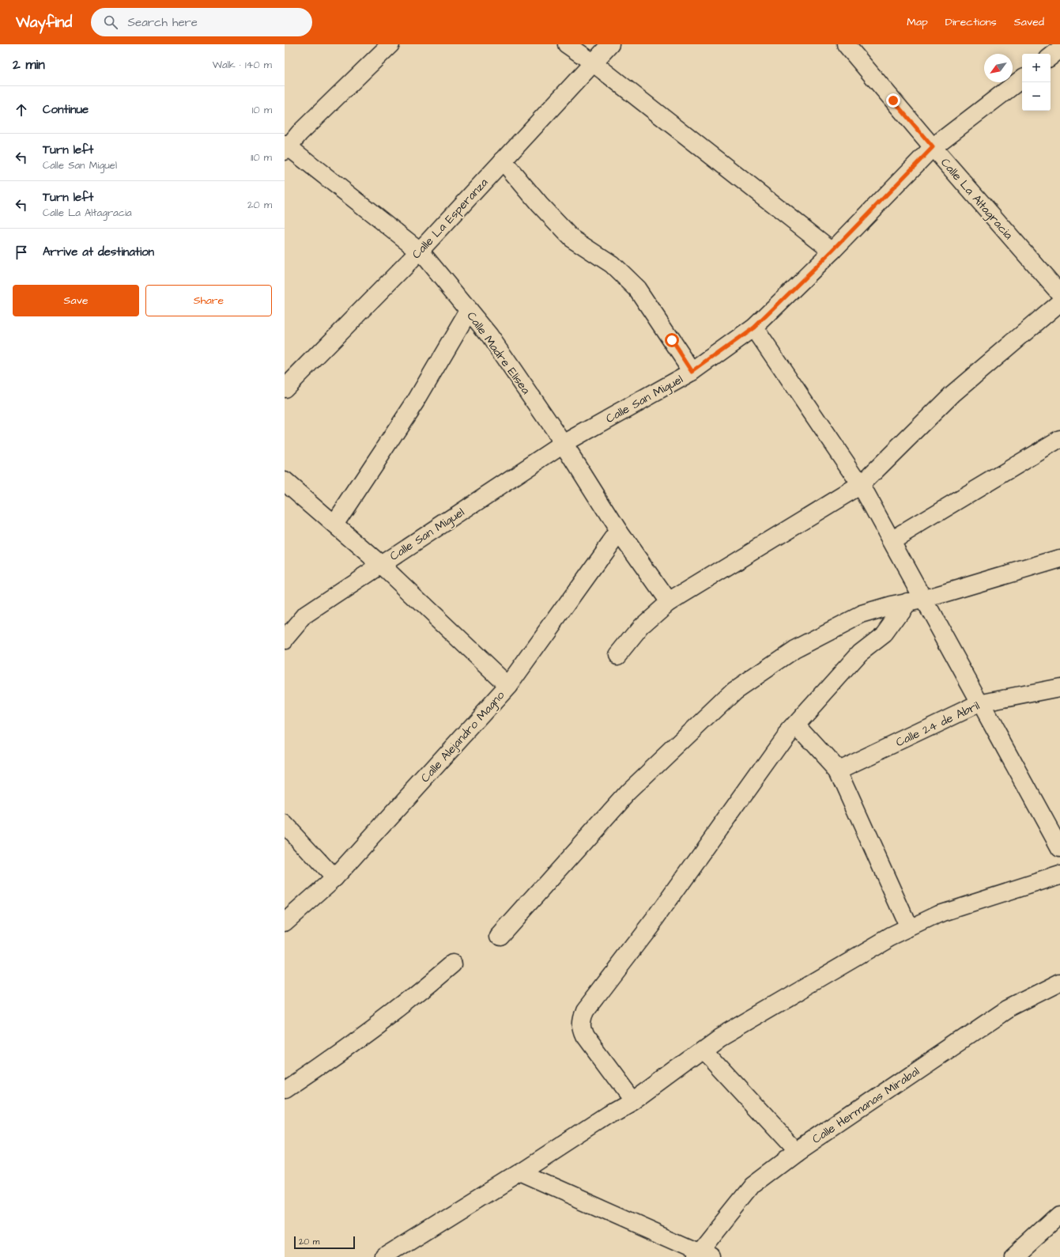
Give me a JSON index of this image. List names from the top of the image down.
{
  "streets": {
    "street": [
      "Calle La Altagracia",
      "Calle La Esperanza",
      "Calle Madre Elisea",
      "Calle San Miguel",
      "Calle 24 de Abril",
      "Calle Alejandro Magno",
      "Calle Hermanas Mirabal"
    ]
  },
  "crossings": [
    ["Calle La Altagracia", "Calle San Miguel"],
    ["Calle La Esperanza", "Calle Madre Elisea"],
    ["Calle Madre Elisea", "Calle San Miguel"],
    ["Calle Madre Elisea", "Calle Alejandro Magno"]
  ],
  "scale_bar": "20 m",
  "north": "bottom left",
  "page": {
    "header": "Wayfind",
    "search": "Search here",
    "nav": ["Map", "Directions", "Saved"],
    "heading": ["2 min", "Walk · 140 m"],
    "map_buttons": ["+", "−"],
    "list": [
      ["Continue", "10 m"],
      ["Turn left", "Calle San Miguel", "110 m"],
      ["Turn left", "Calle La Altagracia", "20 m"],
      "Arrive at destination"
    ],
    "buttons": ["Save", "Share"],
    "scale": "20 m"
  }
}
